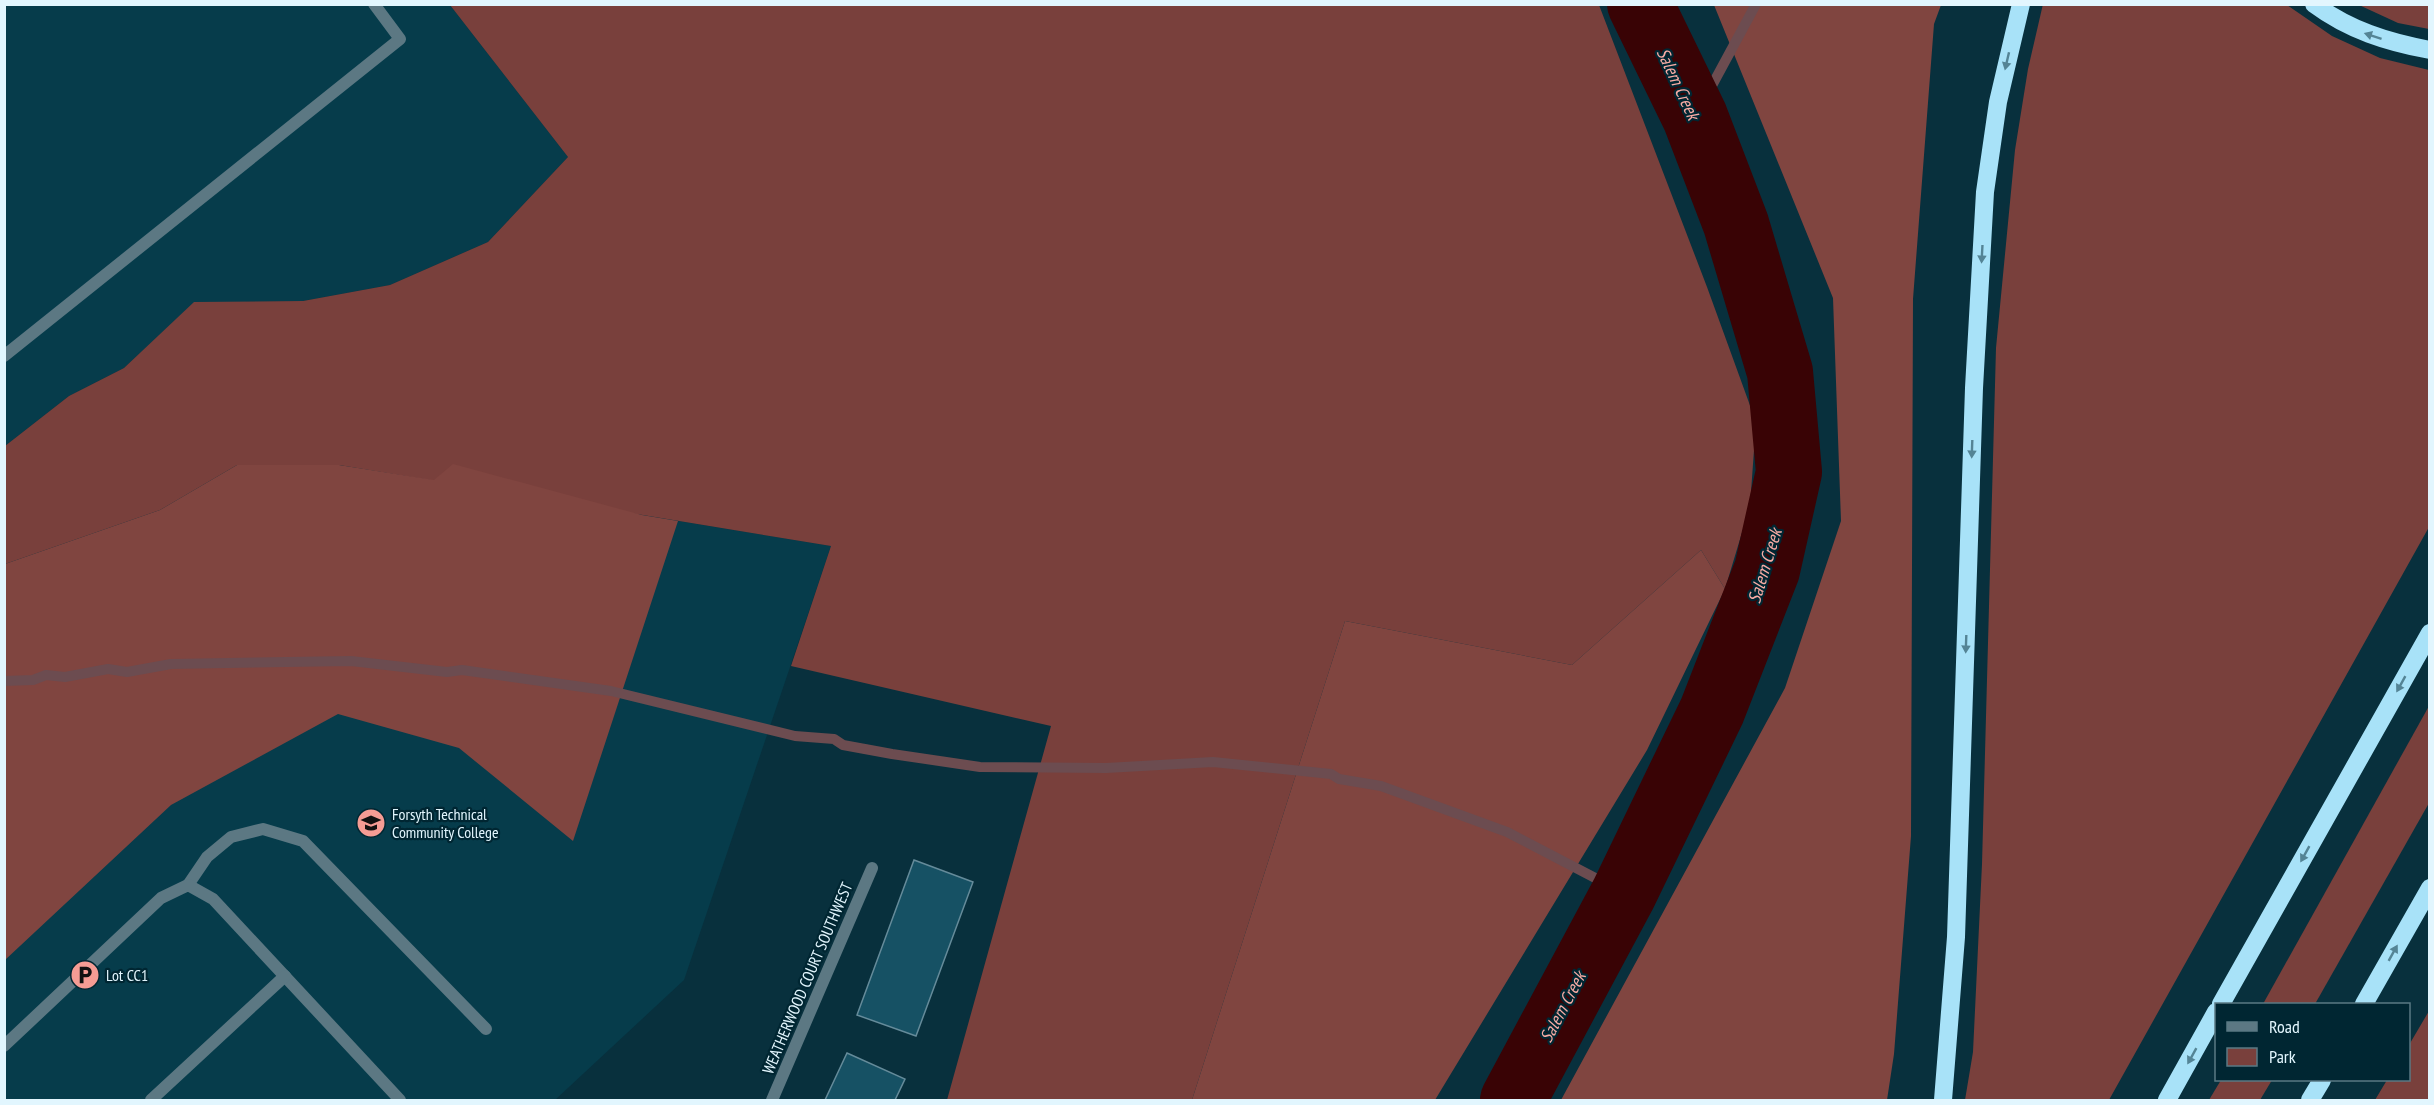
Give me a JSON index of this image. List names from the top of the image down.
{
  "streets": {
    "street": ["WEATHERWOOD COURT SOUTHWEST"]
  },
  "water": ["Salem Creek"],
  "places": {
    "school or university": ["Forsyth Technical Community College"],
    "parking": ["Lot CC1"]
  },
  "legend": ["Road", "Park"]
}
